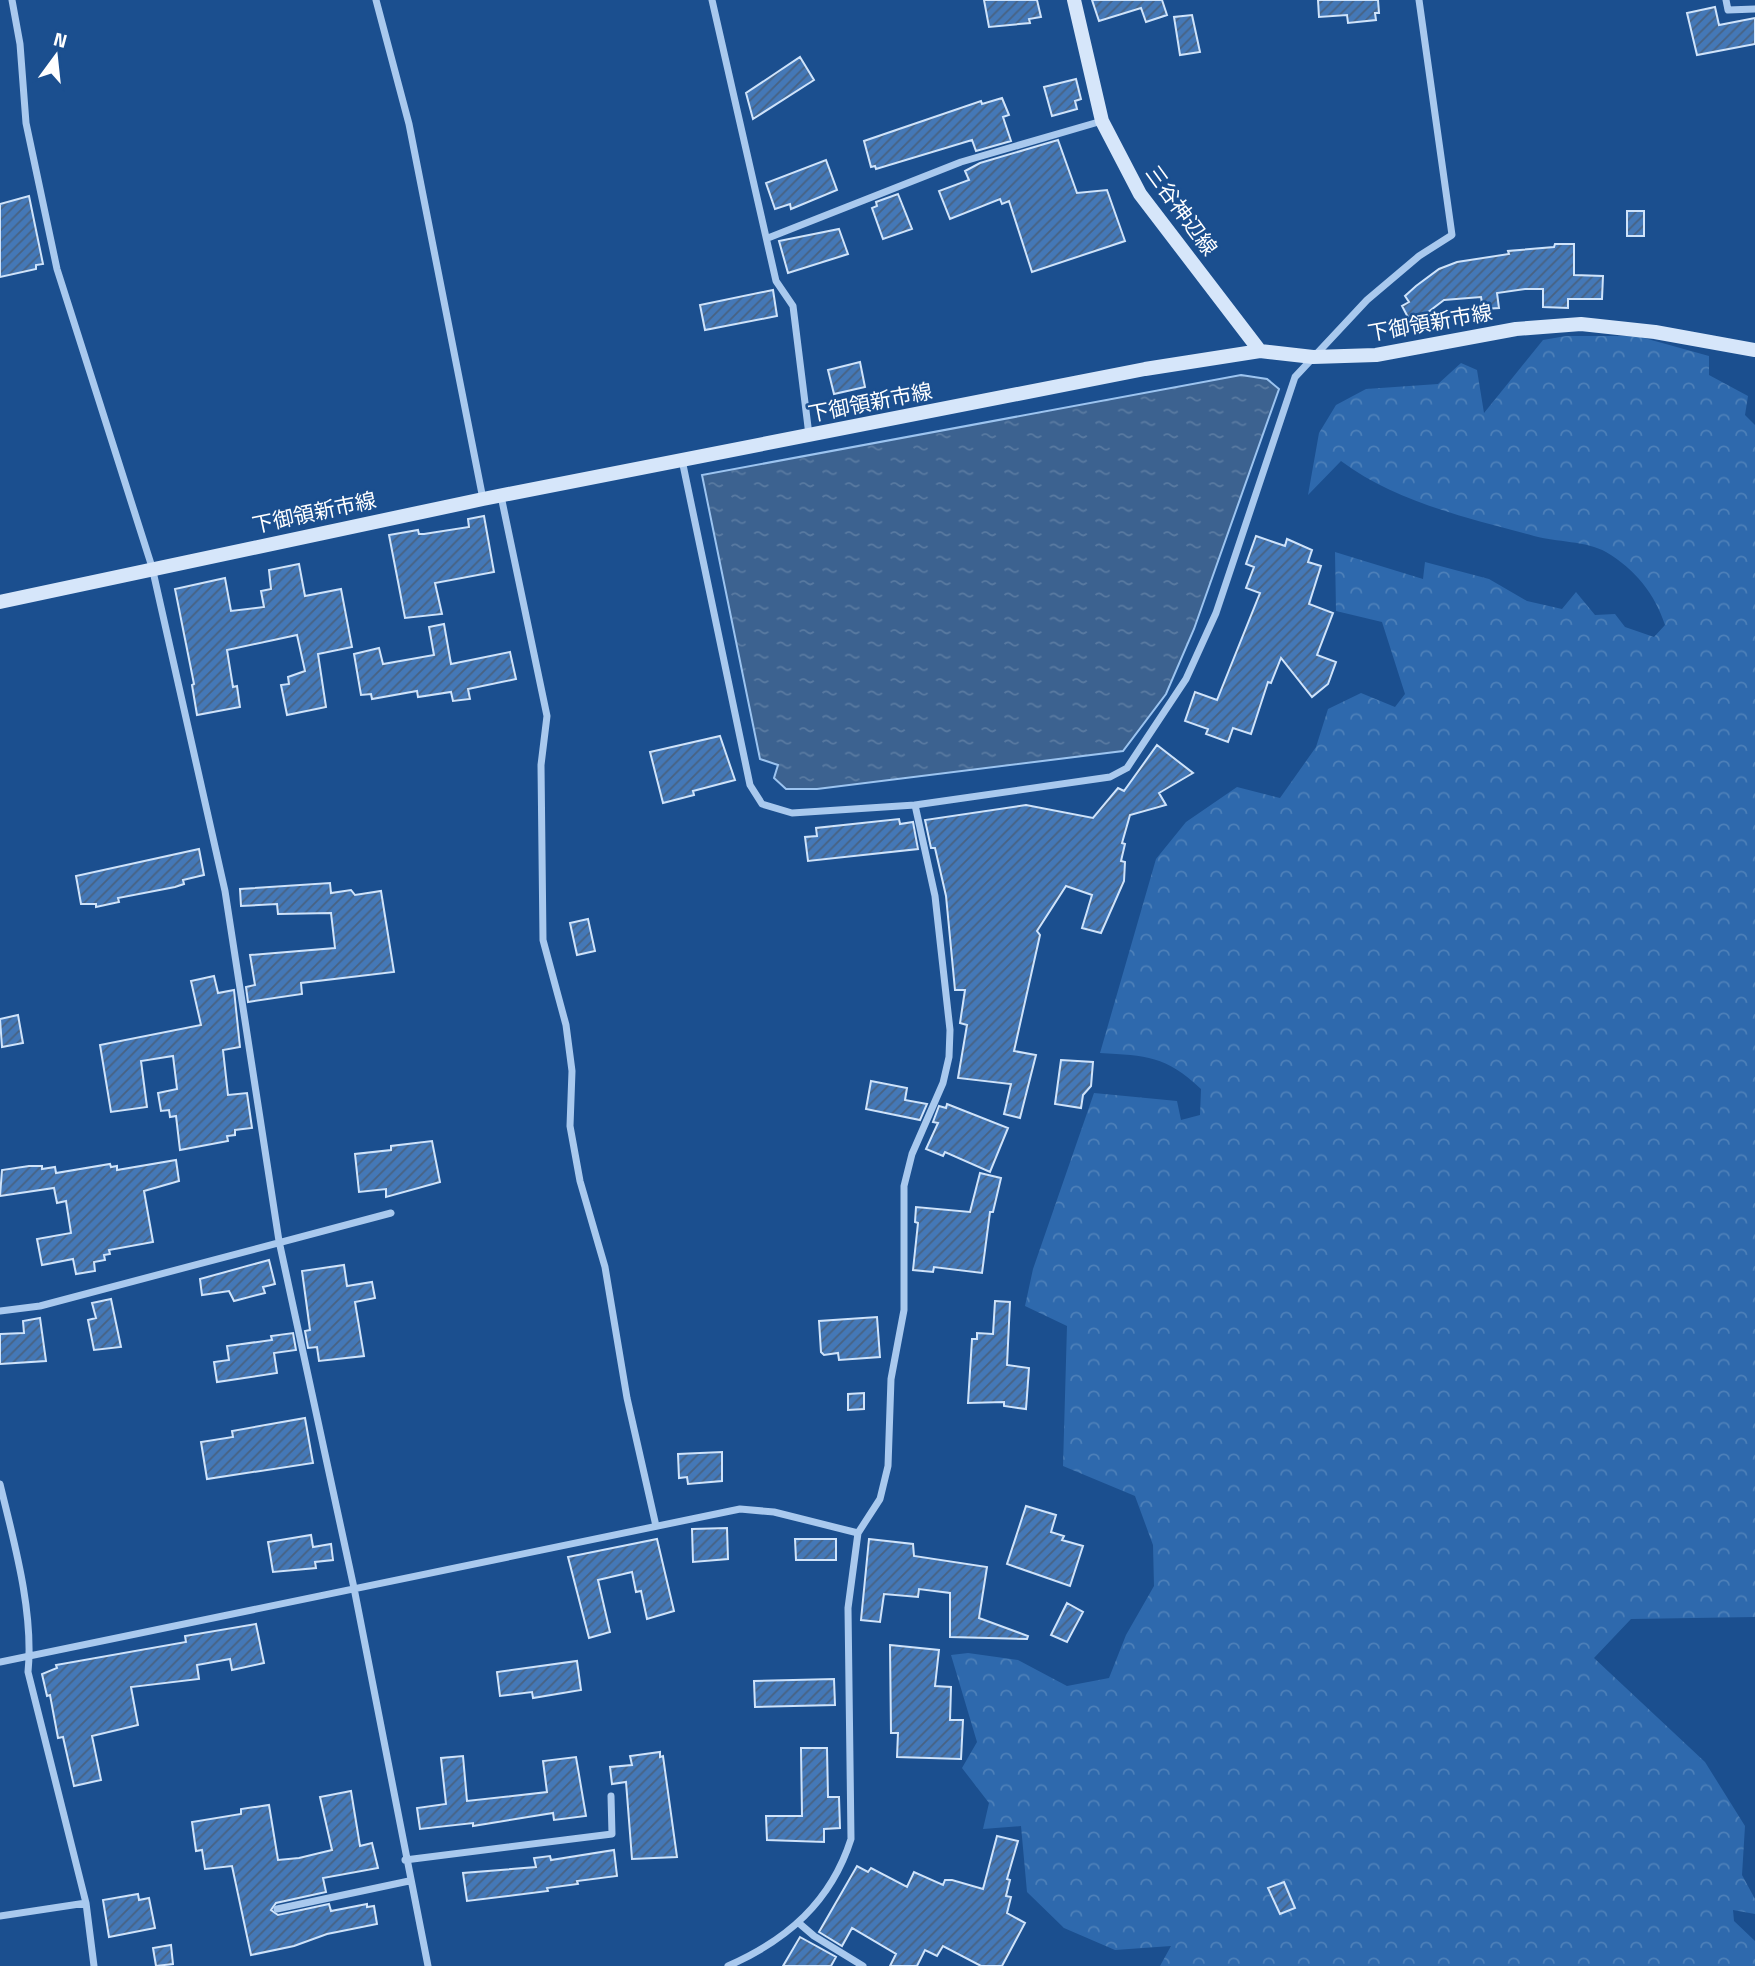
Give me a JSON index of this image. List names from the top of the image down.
{
  "streets": {
    "main road": ["三谷神辺線", "下御領新市線"]
  },
  "crossings": [
    ["三谷神辺線", "下御領新市線"]
  ],
  "north": "top"
}
